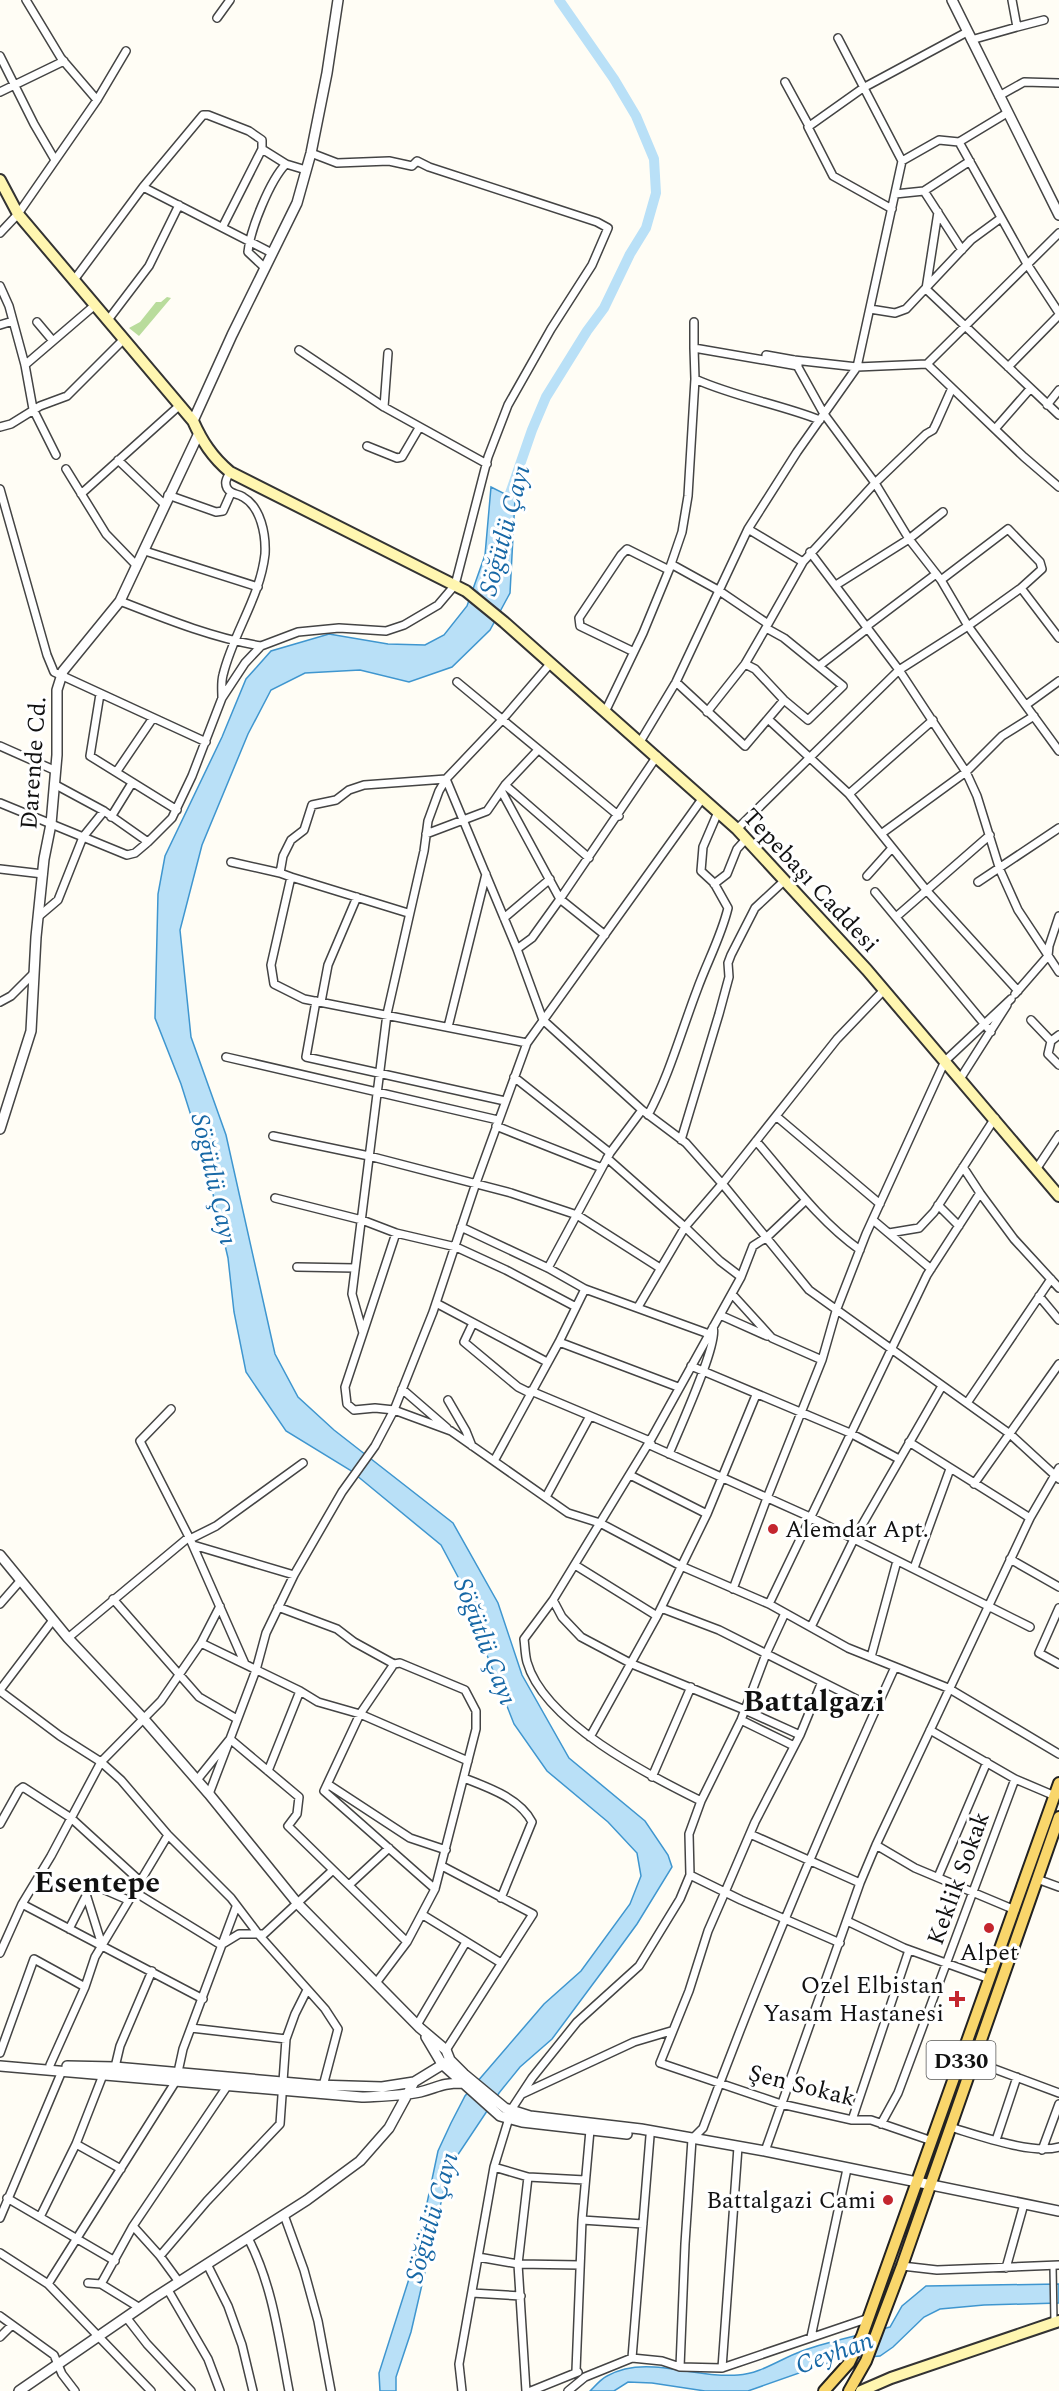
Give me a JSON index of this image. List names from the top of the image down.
{
  "streets": {
    "main road": ["Tepebaşı Caddesi", "D330"],
    "street": ["Darende Cd.", "Keklik Sokak", "Şen Sokak"]
  },
  "crossings": [
    ["Darende Cd.", "Tepebaşı Caddesi"],
    ["Keklik Sokak", "Şen Sokak"],
    ["D330", "Şen Sokak"]
  ],
  "districts": ["Battalgazi", "Esentepe"],
  "water": ["Söğütlü Çayı", "Ceyhan"],
  "places": {
    "other": ["Alemdar Apt.", "Alpet", "Battalgazi Cami"],
    "health": ["Ozel Elbistan Yasam Hastanesi"]
  }
}
